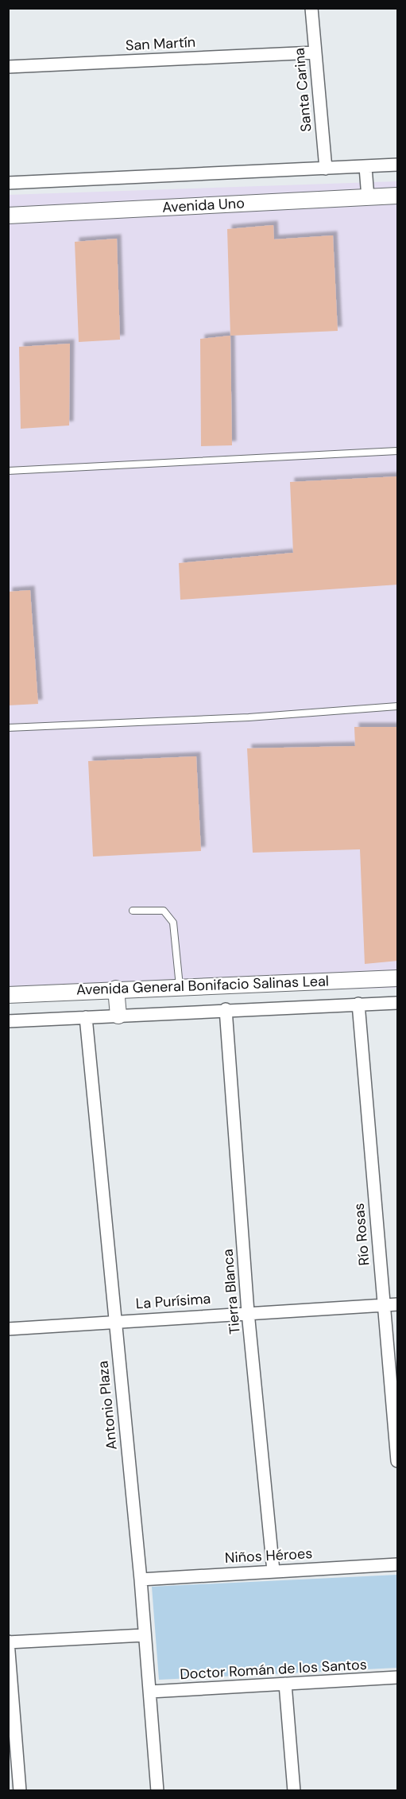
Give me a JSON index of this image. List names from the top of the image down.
{
  "streets": {
    "street": [
      "San Martín",
      "Santa Carina",
      "Avenida Uno",
      "Avenida General Bonifacio Salinas Leal",
      "Río Rosas",
      "Tierra Blanca",
      "La Purísima",
      "Antonio Plaza",
      "Niños Héroes",
      "Doctor Román de los Santos"
    ]
  },
  "crossings": [
    ["San Martín", "Santa Carina"],
    ["Río Rosas", "La Purísima"],
    ["Tierra Blanca", "La Purísima"],
    ["Tierra Blanca", "Niños Héroes"],
    ["La Purísima", "Antonio Plaza"],
    ["Antonio Plaza", "Niños Héroes"],
    ["Antonio Plaza", "Doctor Román de los Santos"]
  ]
}
